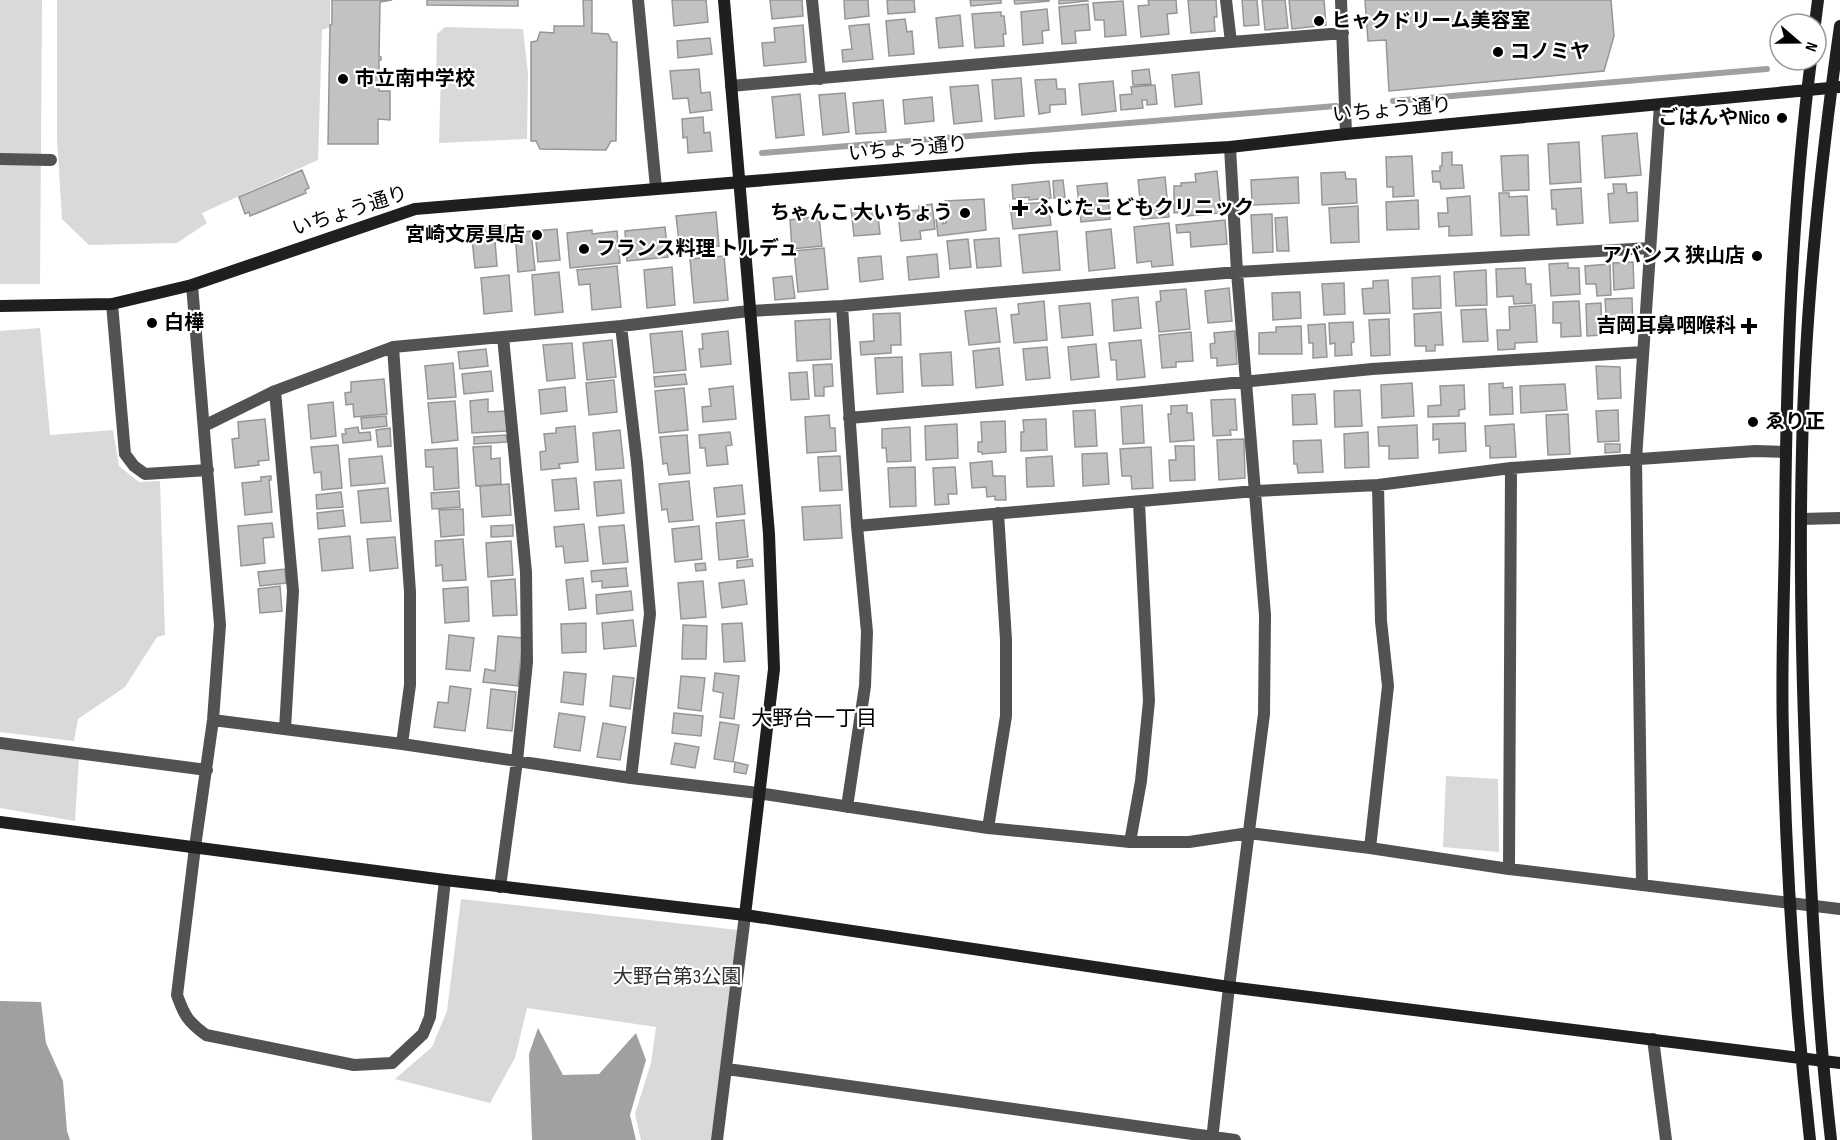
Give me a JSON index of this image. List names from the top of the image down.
{
  "streets": {
    "street": ["いちょう通り"]
  },
  "districts": ["大野台一丁目"],
  "parks": ["大野台第3公園"],
  "places": {
    "other": [
      "ヒャクドリーム美容室",
      "コノミヤ",
      "市立南中学校",
      "ごはんやNico",
      "ちゃんこ 大いちょう",
      "宮崎文房具店",
      "フランス料理 トルデュ",
      "アバンス 狭山店",
      "白樺",
      "ゑり正"
    ],
    "health": ["ふじたこどもクリニック", "吉岡耳鼻咽喉科"]
  },
  "north": "right"
}
